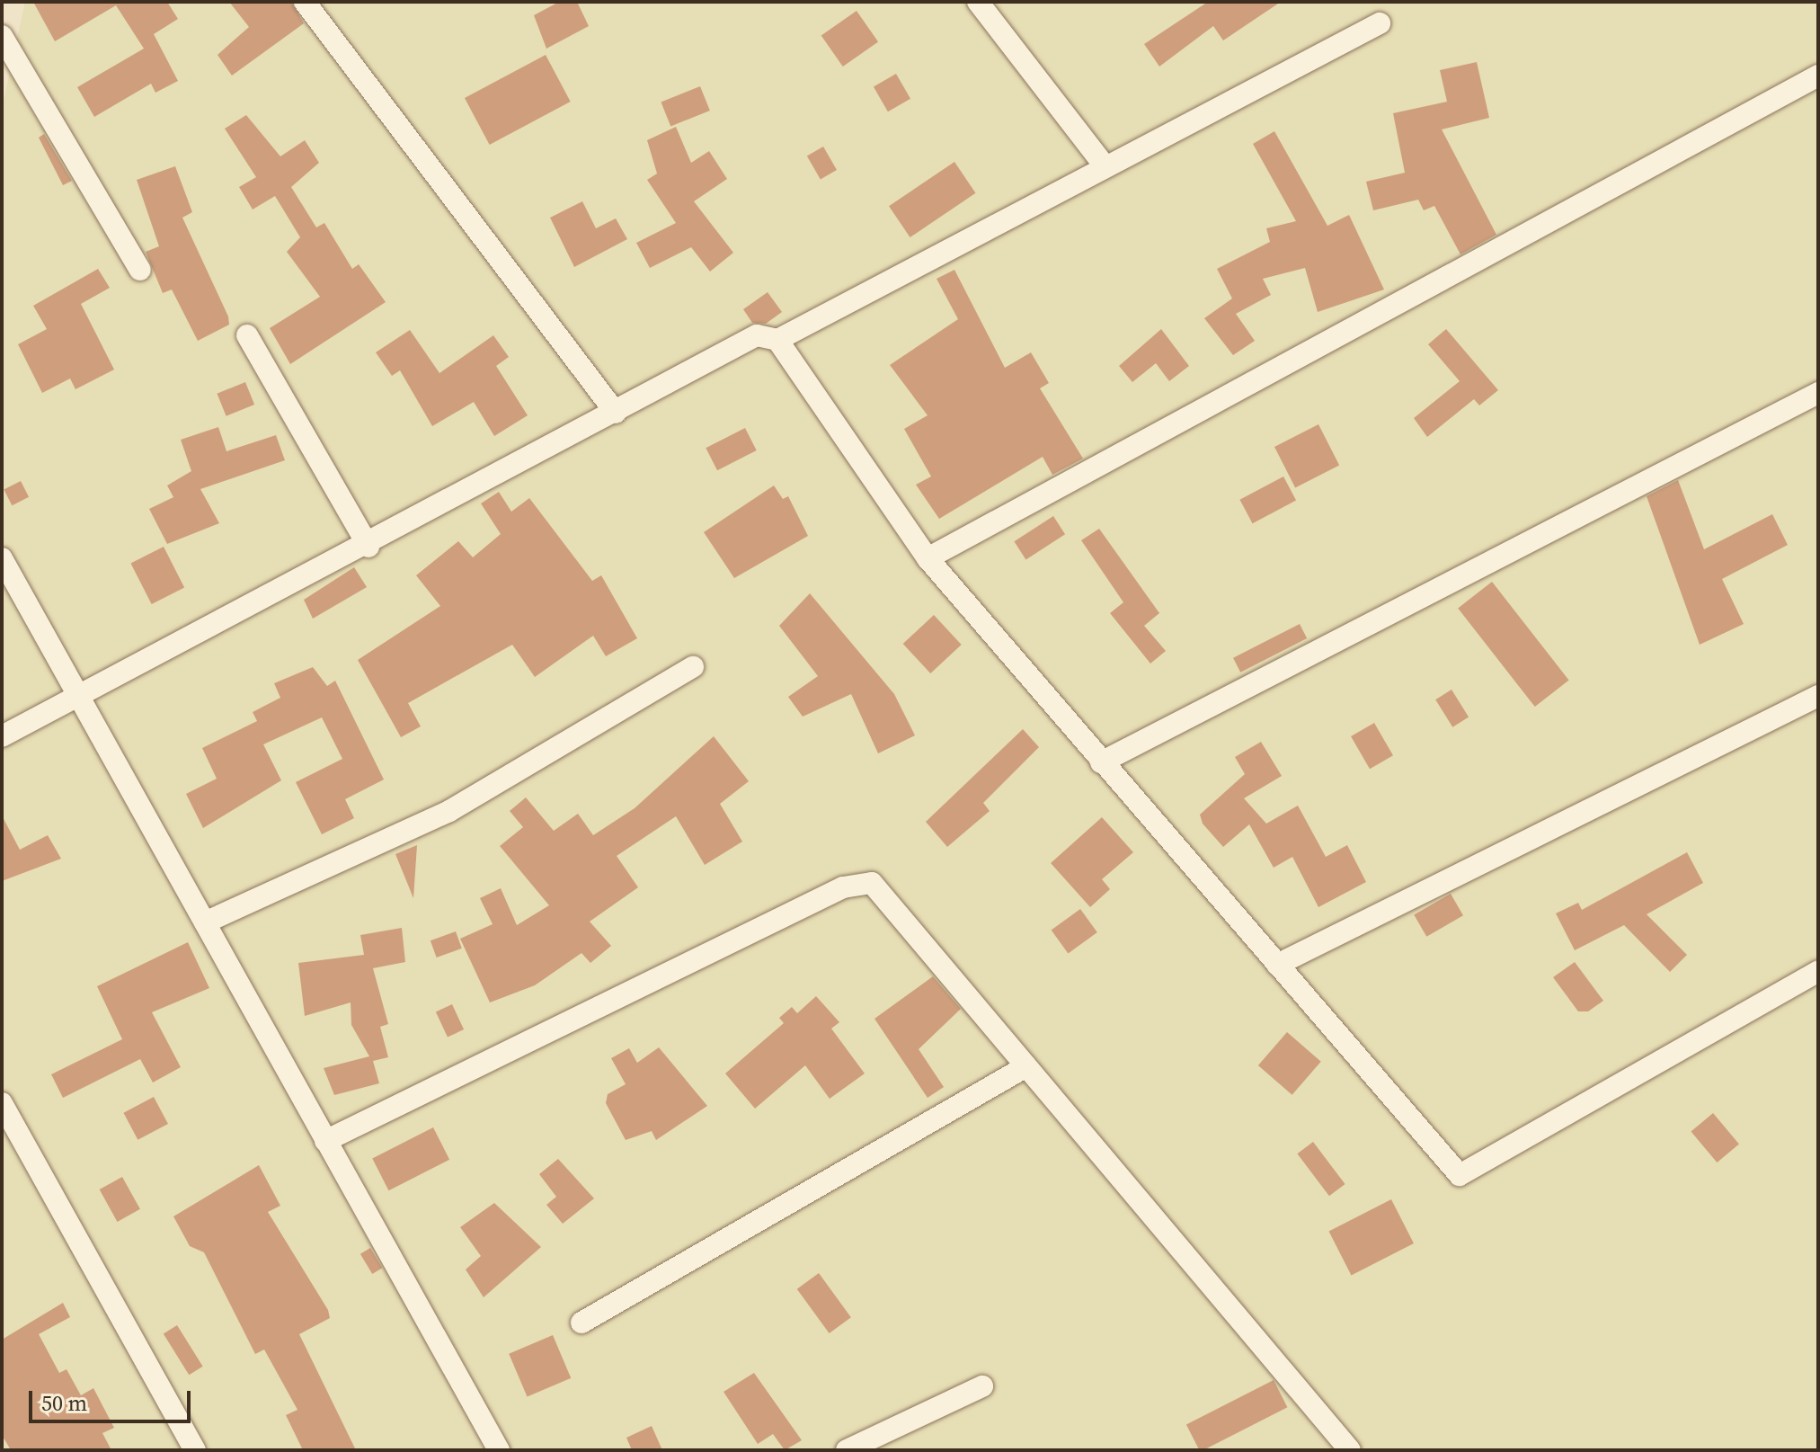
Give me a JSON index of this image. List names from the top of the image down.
{
  "scale_bar": "50 m"
}
